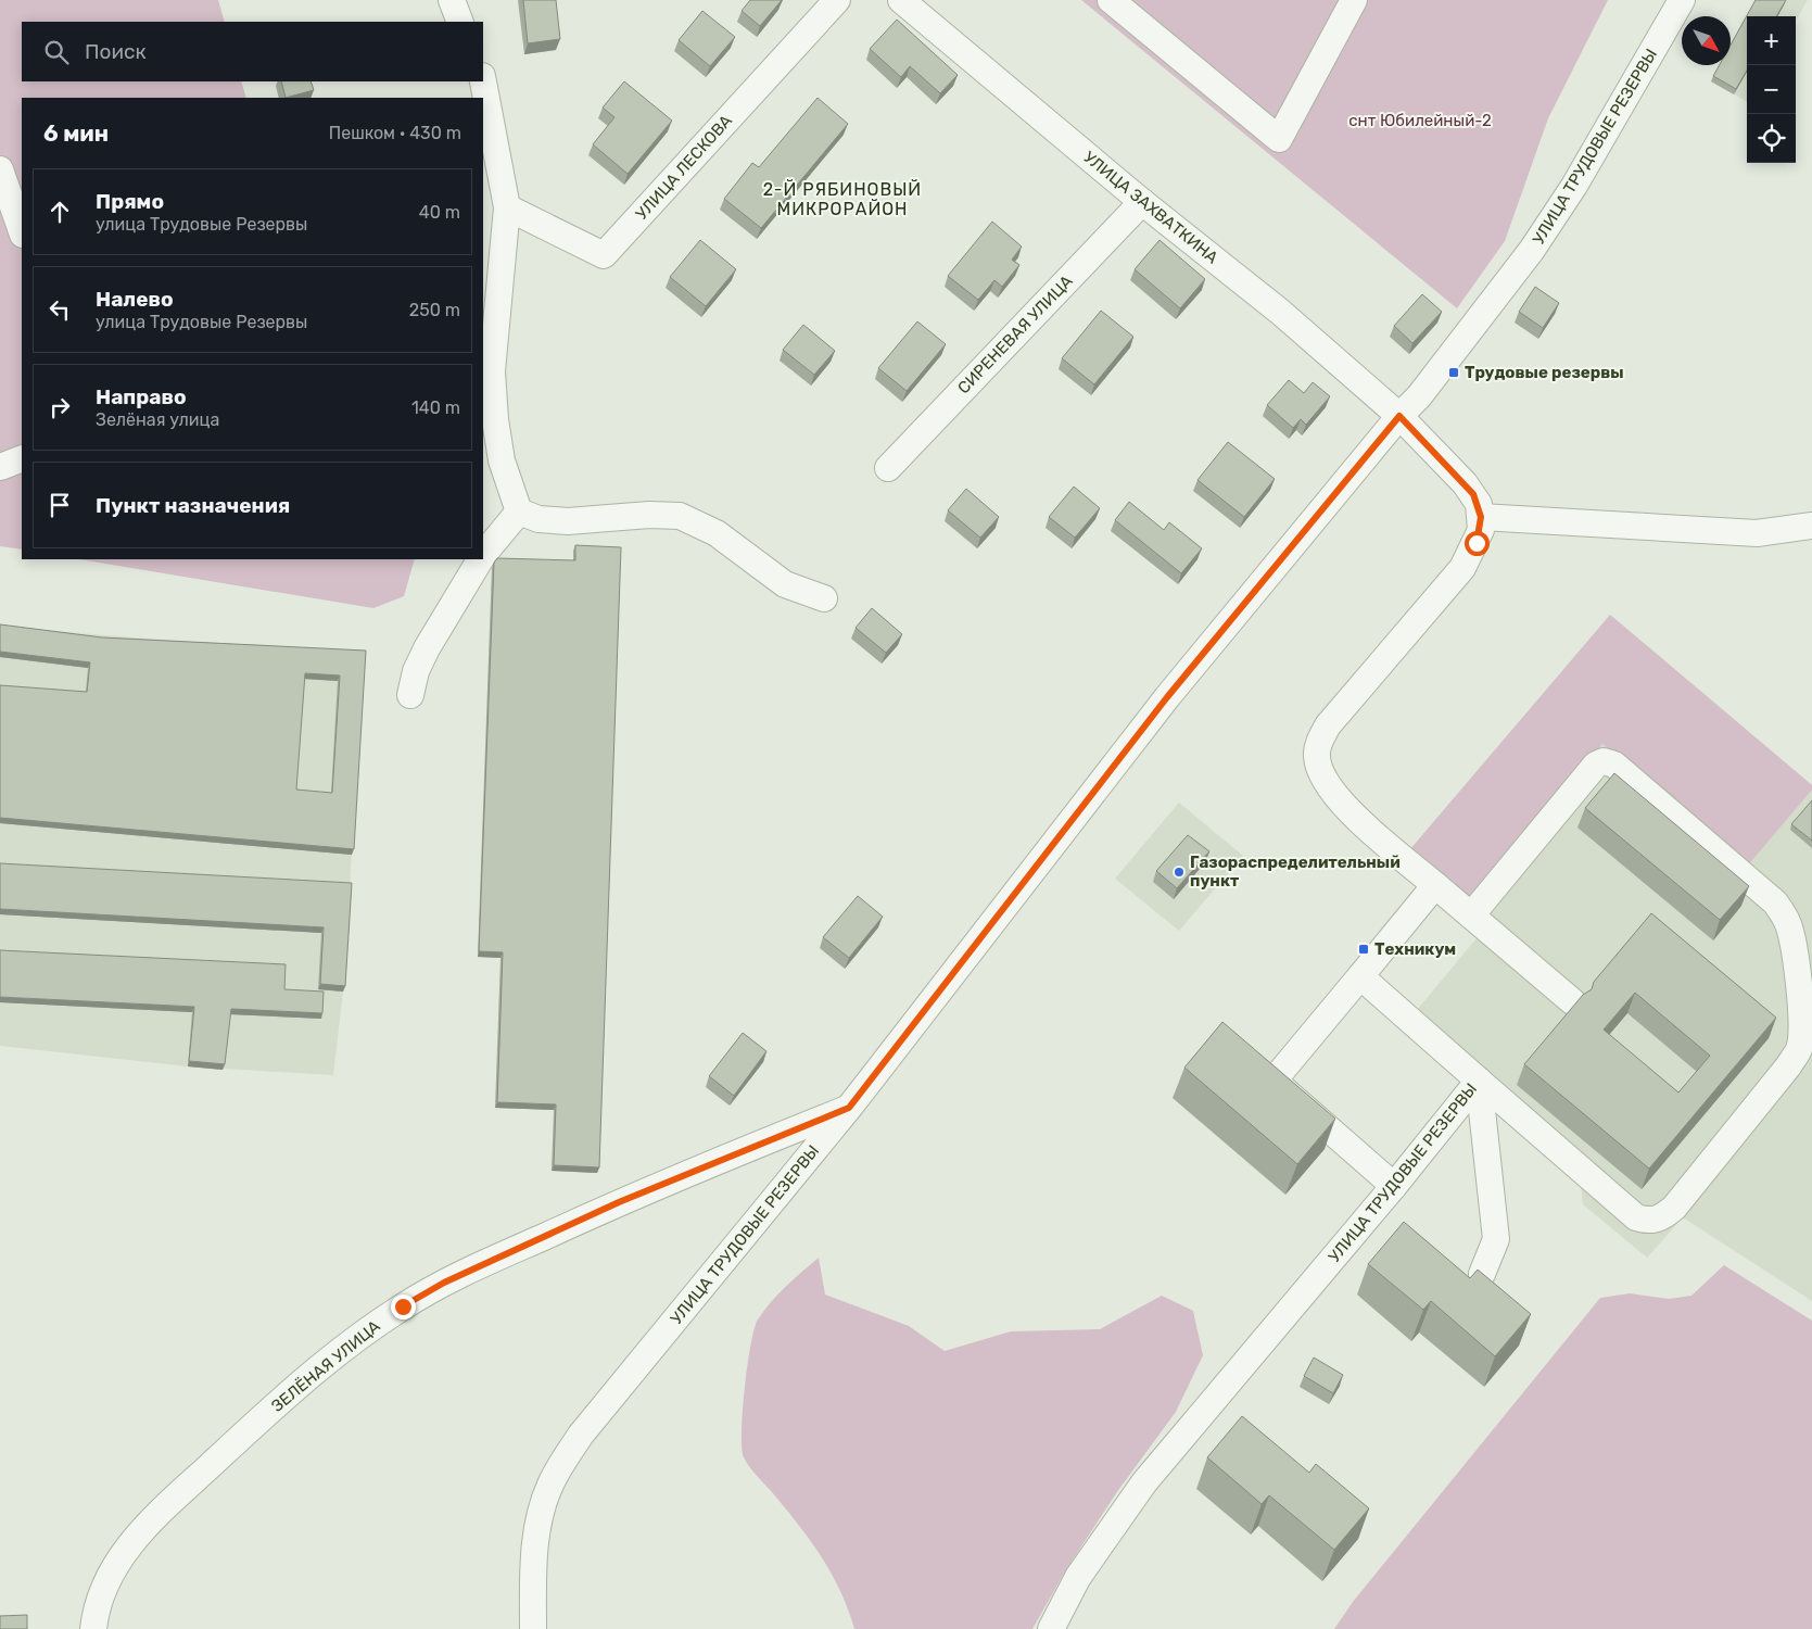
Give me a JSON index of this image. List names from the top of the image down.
{
  "streets": {
    "street": [
      "УЛИЦА ТРУДОВЫЕ РЕЗЕРВЫ",
      "УЛИЦА ЛЕСКОВА",
      "УЛИЦА ЗАХВАТКИНА",
      "СИРЕНЕВАЯ УЛИЦА",
      "ЗЕЛЁНАЯ УЛИЦА"
    ]
  },
  "crossings": [
    ["УЛИЦА ТРУДОВЫЕ РЕЗЕРВЫ", "УЛИЦА ЗАХВАТКИНА"],
    ["УЛИЦА ТРУДОВЫЕ РЕЗЕРВЫ", "ЗЕЛЁНАЯ УЛИЦА"],
    ["УЛИЦА ЗАХВАТКИНА", "СИРЕНЕВАЯ УЛИЦА"]
  ],
  "districts": ["2-Й РЯБИНОВЫЙ МИКРОРАЙОН"],
  "parks": ["снт Юбилейный-2"],
  "places": {
    "transit": ["Трудовые резервы", "Техникум"],
    "other": ["Газораспределительный пункт"]
  },
  "north": "bottom right",
  "page": {
    "map_buttons": ["+", "−"],
    "search": "Поиск",
    "heading": ["6 мин", "Пешком · 430 m"],
    "list": [
      ["Прямо", "улица Трудовые Резервы", "40 m"],
      ["Налево", "улица Трудовые Резервы", "250 m"],
      ["Направо", "Зелёная улица", "140 m"],
      "Пункт назначения"
    ]
  }
}
